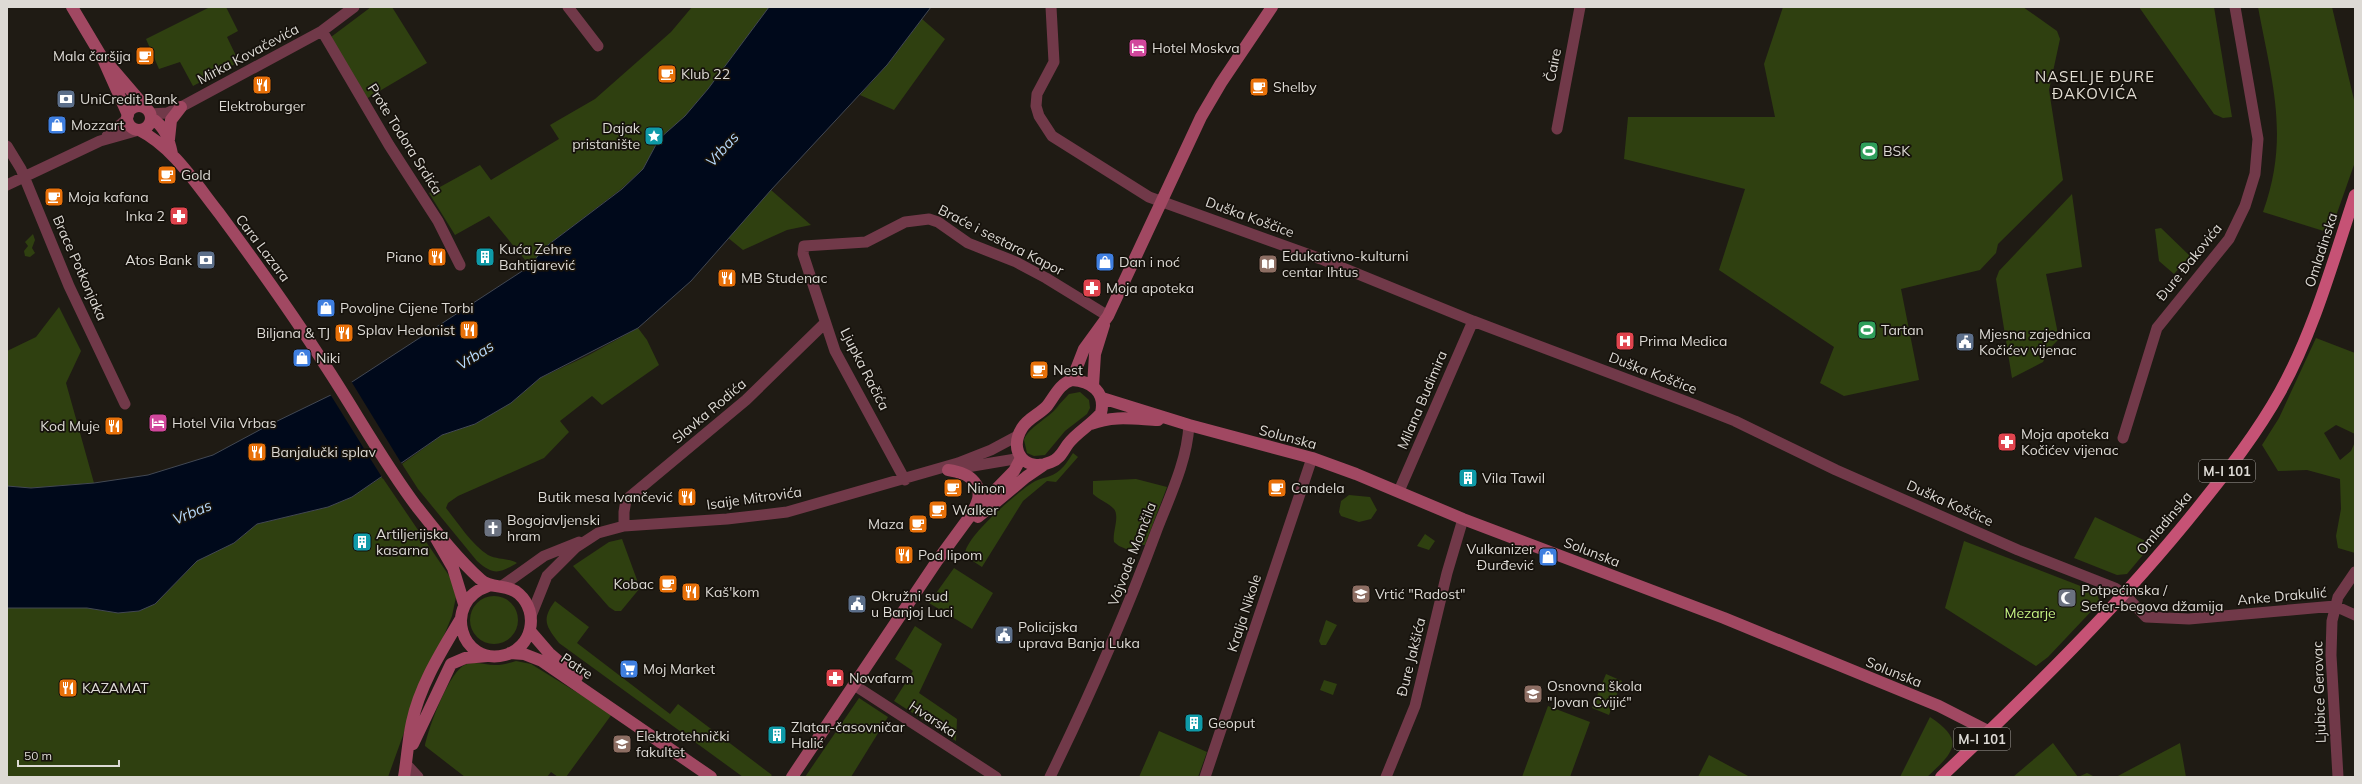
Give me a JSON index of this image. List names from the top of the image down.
{
  "streets": {
    "main road": ["Omladinska", "M-I 101"],
    "street": [
      "Mirka Kovačevića",
      "Čaire",
      "Prote Todora Srdića",
      "Duška Koščice",
      "Braće i sestara Kapor",
      "Cara Lazara",
      "Đure Đakovića",
      "Brace Potkonjaka",
      "Ljupka Račića",
      "Milana Budimira",
      "Slavka Rodića",
      "Solunska",
      "Isaije Mitrovića",
      "Vojvode Momčila",
      "Anke Drakulić",
      "Kralja Nikole",
      "Đure Jakšića",
      "Patre",
      "Ljubice Gerovac",
      "Hvarska"
    ]
  },
  "crossings": [
    ["Mirka Kovačevića", "Prote Todora Srdića"],
    ["Mirka Kovačevića", "Cara Lazara"],
    ["Duška Koščice", "Omladinska"],
    ["Duška Koščice", "Milana Budimira"],
    ["Duška Koščice", "Anke Drakulić"],
    ["Braće i sestara Kapor", "Ljupka Račića"],
    ["Omladinska", "Solunska"],
    ["Omladinska", "Anke Drakulić"],
    ["Ljupka Račića", "Slavka Rodića"],
    ["Ljupka Račića", "Isaije Mitrovića"],
    ["Milana Budimira", "Solunska"],
    ["Slavka Rodića", "Isaije Mitrovića"],
    ["Solunska", "Vojvode Momčila"],
    ["Solunska", "Kralja Nikole"],
    ["Solunska", "Đure Jakšića"],
    ["Isaije Mitrovića", "Patre"],
    ["Anke Drakulić", "Ljubice Gerovac"]
  ],
  "districts": ["NASELJE ĐURE ĐAKOVIĆA"],
  "water": ["Vrbas"],
  "parks": ["Mezarje"],
  "places": {
    "hotel": ["Hotel Moskva", "Hotel Vila Vrbas"],
    "cafe": [
      "Mala čaršija",
      "Klub 22",
      "Shelby",
      "Gold",
      "Moja kafana",
      "Nest",
      "Ninon",
      "Candela",
      "Walker",
      "Maza",
      "Kobac"
    ],
    "restaurant": [
      "Elektroburger",
      "Piano",
      "MB Studenac",
      "Splav Hedonist",
      "Biljana & TJ",
      "Kod Muje",
      "Banjalučki splav",
      "Butik mesa Ivančević",
      "Pod lipom",
      "Kaš'kom",
      "KAZAMAT"
    ],
    "bank": ["UniCredit Bank", "Atos Bank"],
    "shop": [
      "Mozzart",
      "Dan i noć",
      "Povoljne Cijene Torbi",
      "Niki",
      "Vulkanizer Đurđević"
    ],
    "place": ["Dajak pristanište"],
    "sports": ["BSK", "Tartan"],
    "pharmacy": [
      "Inka 2",
      "Moja apoteka",
      "Moja apoteka Kočićev vijenac",
      "Novafarm"
    ],
    "building": [
      "Kuća Zehre Bahtijarević",
      "Vila Tawil",
      "Artiljerijska kasarna",
      "Geoput",
      "Zlatar-časovničar Halić"
    ],
    "library": ["Edukativno-kulturni centar Ihtus"],
    "hospital": ["Prima Medica"],
    "public building": ["Mjesna zajednica Kočićev vijenac", "Okružni sud u Banjoj Luci", "Policijska uprava Banja Luka"],
    "church": ["Bogojavljenski hram"],
    "school or university": ["Vrtić \"Radost\"", "Osnovna škola \"Jovan Cvijić\"", "Elektrotehnički fakultet"],
    "mosque": ["Potpećinska / Sefer-begova džamija"],
    "supermarket": ["Moj Market"]
  },
  "scale_bar": "50 m"
}
